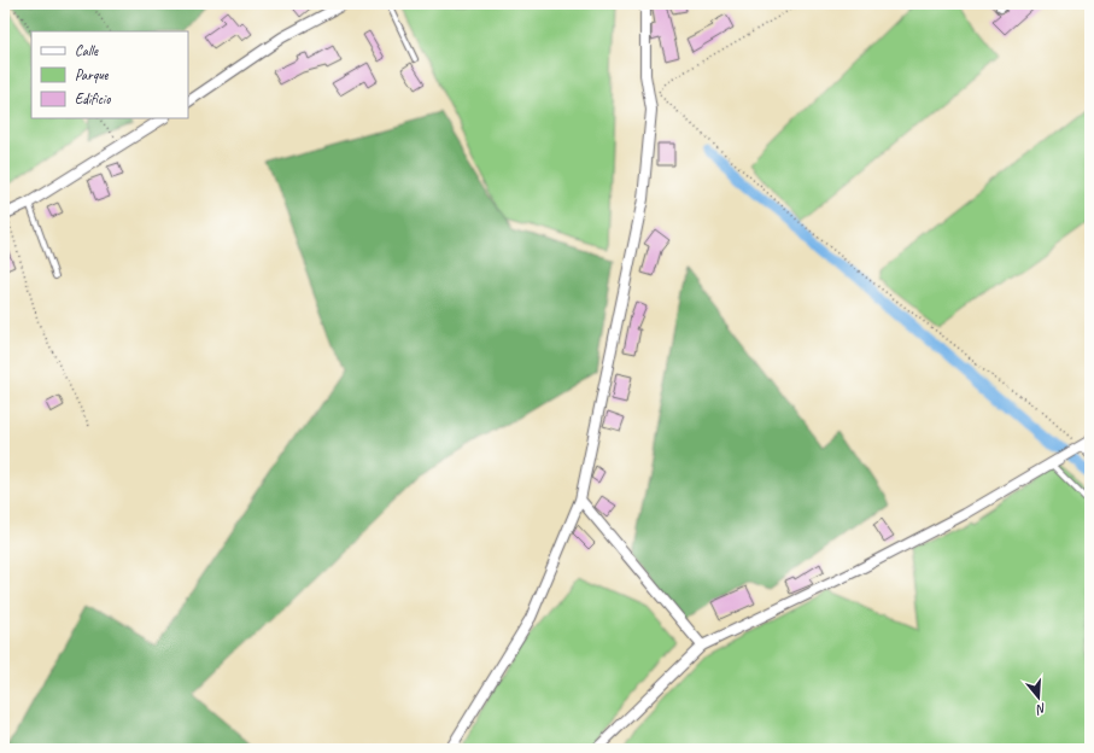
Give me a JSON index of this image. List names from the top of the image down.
{
  "legend": ["Calle", "Parque", "Edificio"],
  "north": "bottom"
}
